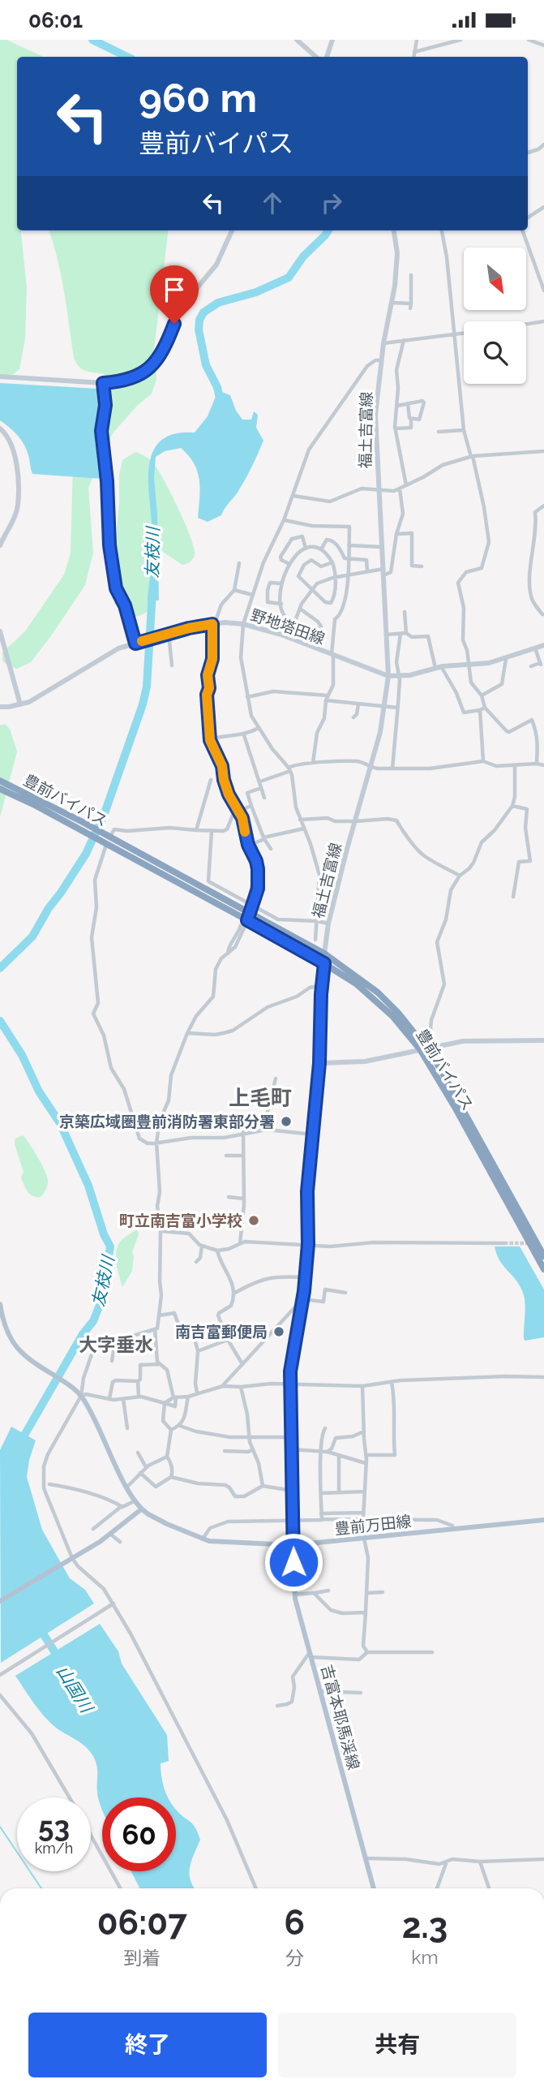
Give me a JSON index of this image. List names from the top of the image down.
{
  "streets": {
    "highway": ["豊前バイパス"],
    "main road": [
      "福土吉富線",
      "野地塔田線",
      "豊前万田線",
      "吉富本耶馬渓線"
    ]
  },
  "crossings": [
    ["福土吉富線", "野地塔田線"],
    ["福土吉富線", "豊前バイパス"],
    ["福土吉富線", "豊前万田線"],
    ["福土吉富線", "吉富本耶馬渓線"],
    ["豊前万田線", "吉富本耶馬渓線"]
  ],
  "districts": ["上毛町", "大字垂水"],
  "water": ["友枝川", "山国川"],
  "places": ["京築広域圏豊前消防署東部分署", "町立南吉富小学校", "南吉富郵便局"],
  "north": "bottom right",
  "page": {
    "status": "06:01",
    "turn": ["960 m", "豊前バイパス"],
    "speed": "53 km/h",
    "limit": "60",
    "eta": [
      "06:07",
      "到着",
      "6",
      "分",
      "2.3",
      "km"
    ],
    "buttons": ["終了", "共有"]
  }
}
